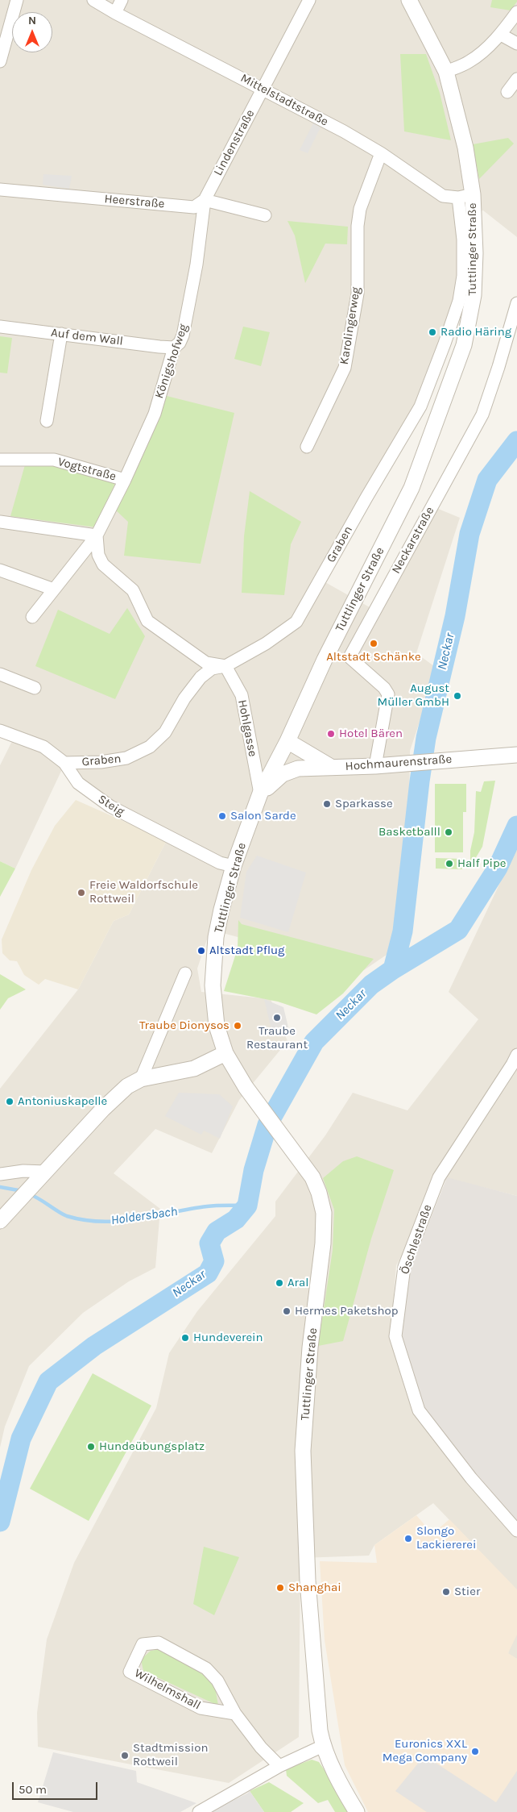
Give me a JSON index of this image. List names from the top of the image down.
{
  "streets": {
    "street": [
      "Mittelstadtstraße",
      "Lindenstraße",
      "Heerstraße",
      "Tuttlinger Straße",
      "Karolingerweg",
      "Auf dem Wall",
      "Königshofweg",
      "Vogtstraße",
      "Neckarstraße",
      "Graben",
      "Hohlgasse",
      "Hochmaurenstraße",
      "Steig",
      "Öschlestraße",
      "Wilhelmshall"
    ]
  },
  "crossings": [
    ["Mittelstadtstraße", "Lindenstraße"],
    ["Mittelstadtstraße", "Tuttlinger Straße"],
    ["Mittelstadtstraße", "Karolingerweg"],
    ["Mittelstadtstraße", "Graben"],
    ["Lindenstraße", "Heerstraße"],
    ["Lindenstraße", "Königshofweg"],
    ["Heerstraße", "Königshofweg"],
    ["Tuttlinger Straße", "Graben"],
    ["Tuttlinger Straße", "Hohlgasse"],
    ["Tuttlinger Straße", "Hochmaurenstraße"],
    ["Tuttlinger Straße", "Steig"],
    ["Auf dem Wall", "Königshofweg"],
    ["Königshofweg", "Vogtstraße"],
    ["Neckarstraße", "Hochmaurenstraße"],
    ["Graben", "Hohlgasse"],
    ["Graben", "Steig"]
  ],
  "water": ["Neckar", "Holdersbach"],
  "places": [
    "Radio Häring",
    "Altstadt Schänke",
    "August Müller GmbH",
    "Hotel Bären",
    "Sparkasse",
    "Salon Sarde",
    "Basketballl",
    "Half Pipe",
    "Freie Waldorfschule Rottweil",
    "Altstadt Pflug",
    "Traube Restaurant",
    "Traube Dionysos",
    "Antoniuskapelle",
    "Aral",
    "Hermes Paketshop",
    "Hundeverein",
    "Hundeübungsplatz",
    "Slongo Lackiererei",
    "Shanghai",
    "Stier",
    "Euronics XXL Mega Company",
    "Stadtmission Rottweil"
  ],
  "scale_bar": "50 m",
  "north": "top"
}
